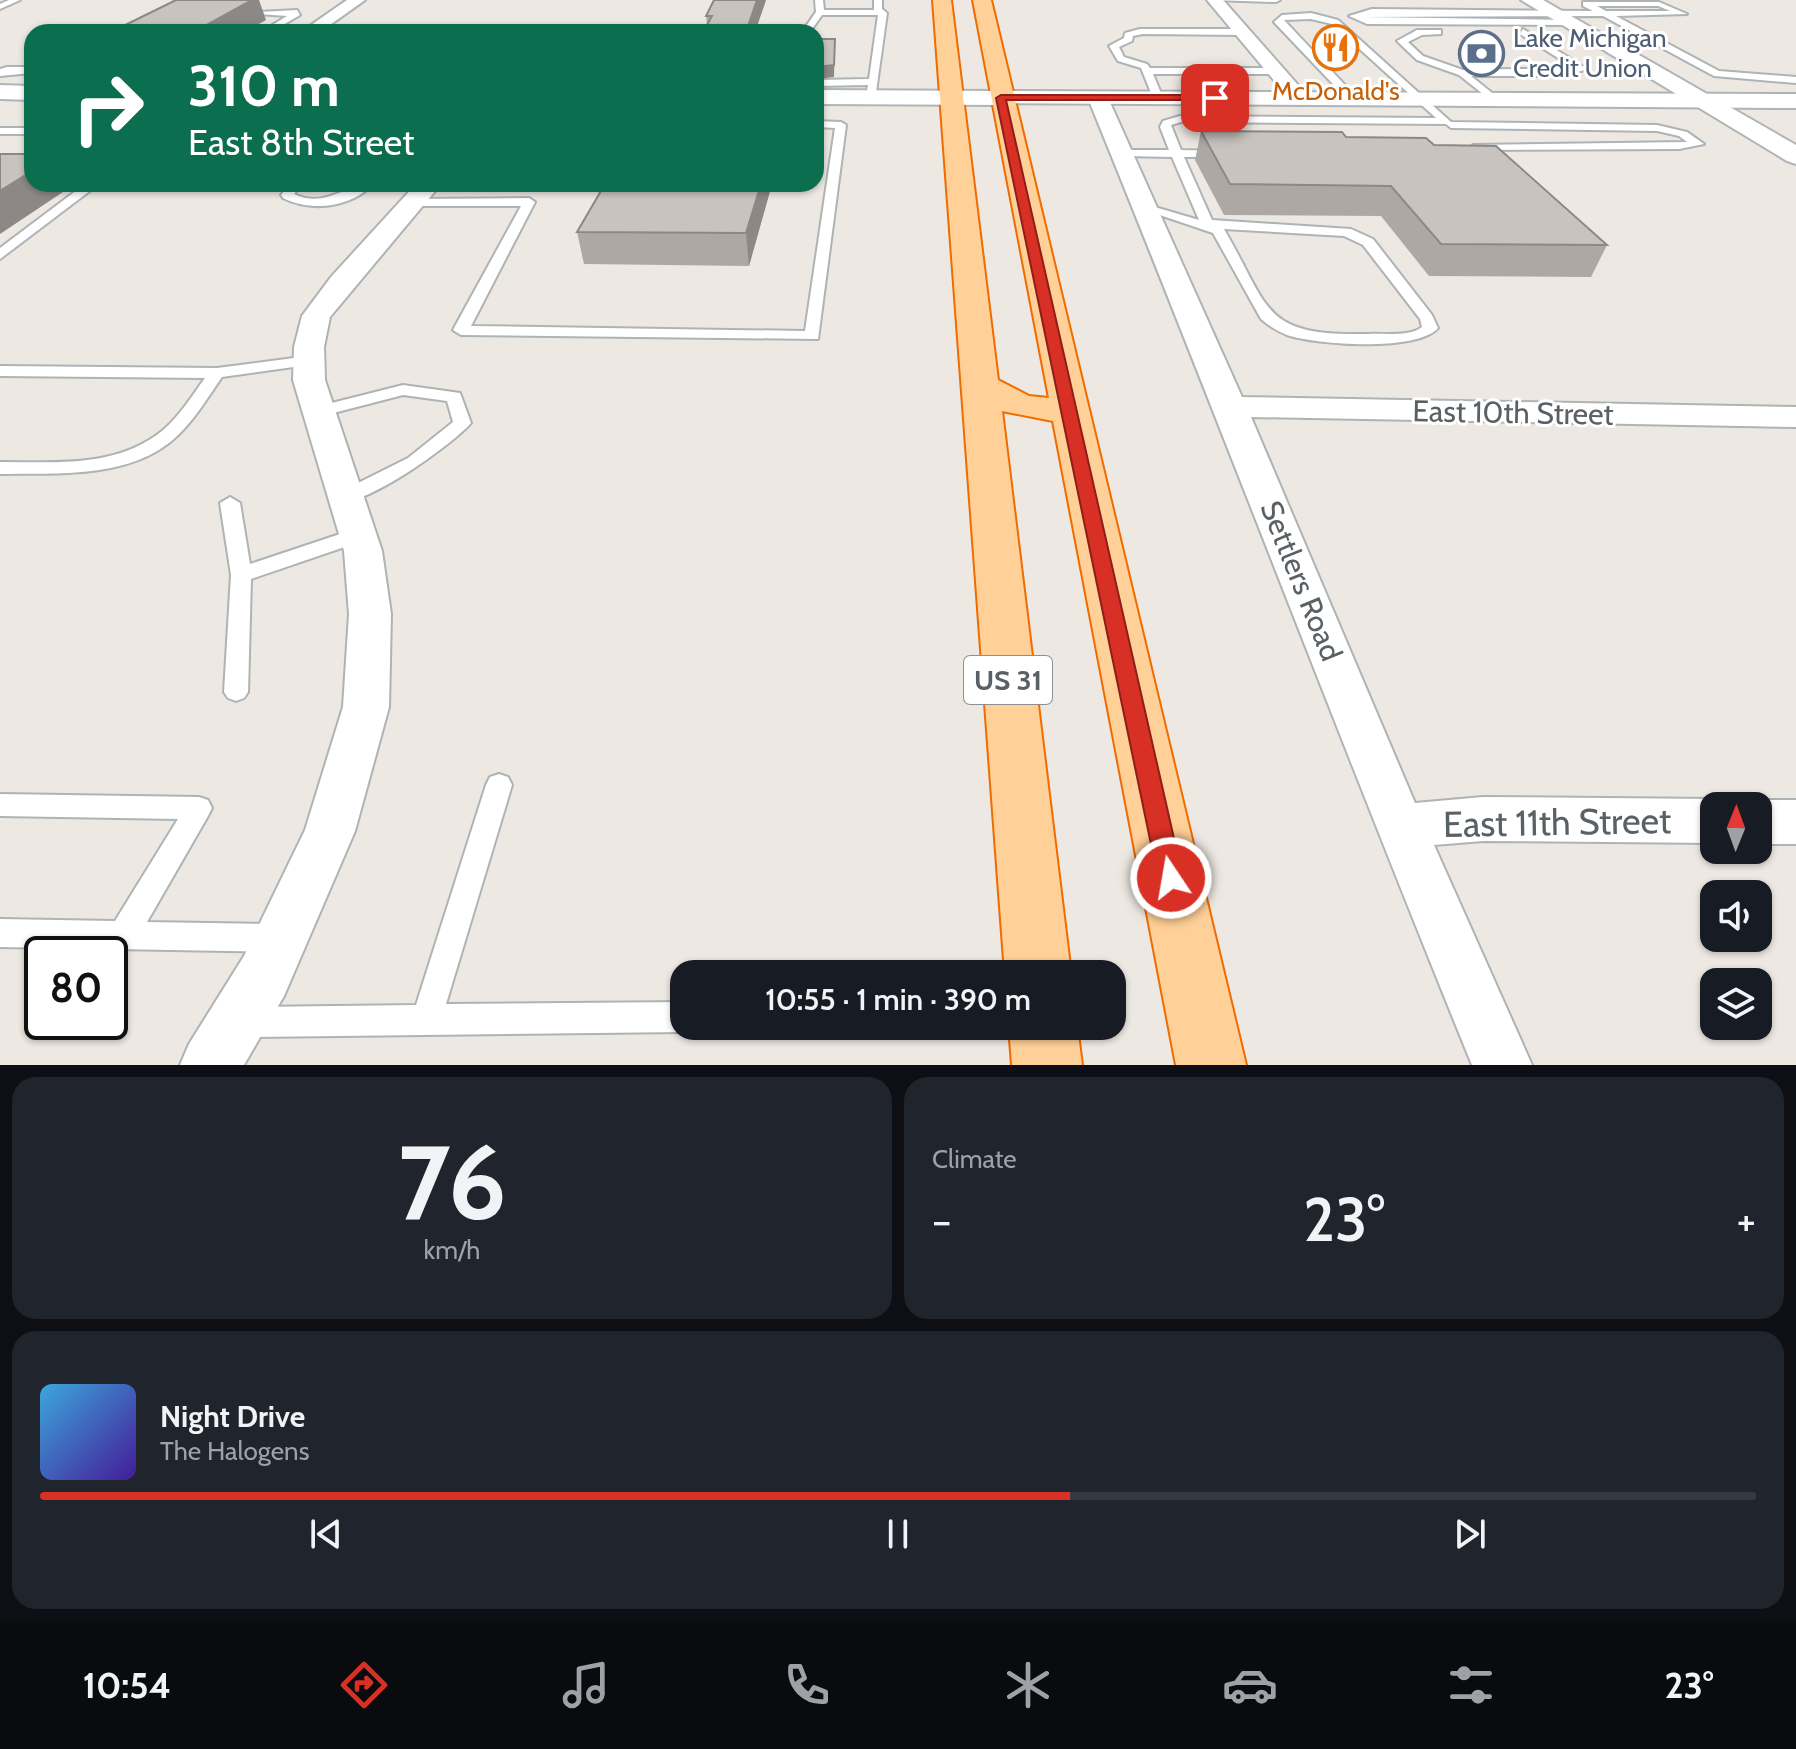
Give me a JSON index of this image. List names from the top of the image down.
{
  "streets": {
    "highway": ["US 31"],
    "street": ["East 10th Street", "Settlers Road", "East 11th Street"]
  },
  "crossings": [
    ["East 10th Street", "Settlers Road"],
    ["Settlers Road", "East 11th Street"]
  ],
  "places": {
    "restaurant": ["McDonald's"],
    "bank": ["Lake Michigan Credit Union"]
  },
  "north": "top",
  "page": {
    "turn": ["310 m", "East 8th Street"],
    "limit": "80",
    "trip": "10:55 · 1 min · 390 m",
    "tile": [
      ["76", "km/h"],
      "Climate"
    ],
    "heat": ["−", "23°", "+"],
    "song": ["Night Drive", "The Halogens"],
    "tabs": ["10:54", "23°"]
  }
}
